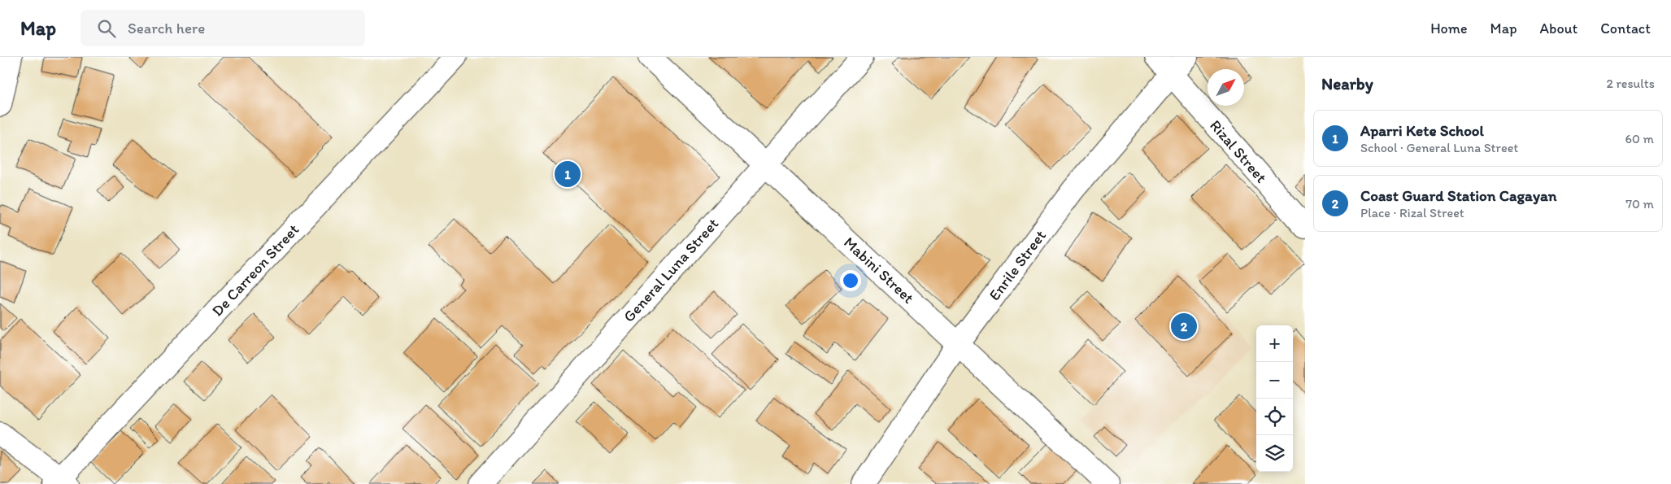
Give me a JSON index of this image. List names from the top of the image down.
{
  "streets": {
    "street": [
      "Rizal Street",
      "Enrile Street",
      "De Carreon Street",
      "General Luna Street",
      "Mabini Street"
    ]
  },
  "crossings": [
    ["Rizal Street", "Enrile Street"],
    ["Enrile Street", "Mabini Street"],
    ["General Luna Street", "Mabini Street"]
  ],
  "north": "top right",
  "page": {
    "header": "Map",
    "search": "Search here",
    "nav": [
      "Home",
      "Map",
      "About",
      "Contact"
    ],
    "heading": ["Nearby", "2 results"],
    "list": [
      {
        "mark": "1",
        "name": "Aparri Kete School",
        "note": "School · General Luna Street",
        "value": "60 m"
      },
      {
        "mark": "2",
        "name": "Coast Guard Station Cagayan",
        "note": "Place · Rizal Street",
        "value": "70 m"
      }
    ],
    "pins": ["1", "2"],
    "map_buttons": ["+", "−"]
  }
}
